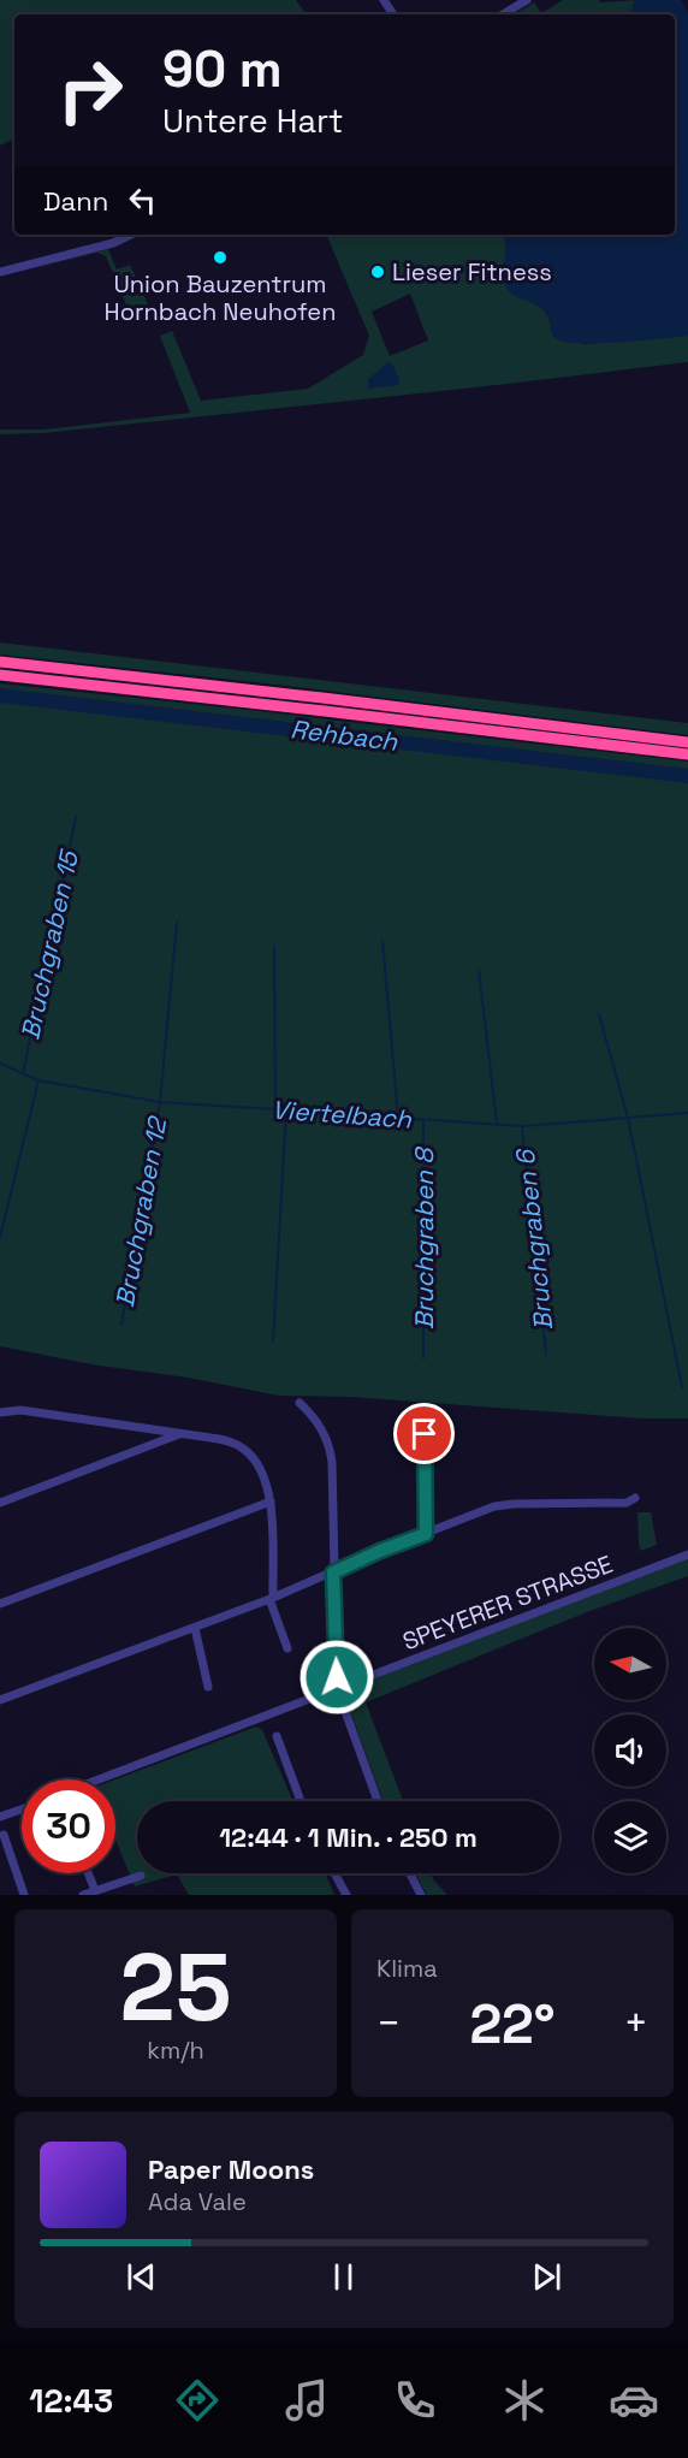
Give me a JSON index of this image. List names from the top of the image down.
{
  "streets": {
    "street": ["SPEYERER STRASSE"]
  },
  "water": [
    "Rehbach",
    "Bruchgraben 15",
    "Viertelbach",
    "Bruchgraben 12",
    "Bruchgraben 8",
    "Bruchgraben 6"
  ],
  "places": ["Union Bauzentrum Hornbach Neuhofen", "Lieser Fitness"],
  "north": "left",
  "page": {
    "turn": ["90 m", "Untere Hart"],
    "then": "Dann",
    "limit": "30",
    "trip": "12:44 · 1 Min. · 250 m",
    "tile": [
      ["25", "km/h"],
      "Klima"
    ],
    "heat": ["−", "22°", "+"],
    "song": ["Paper Moons", "Ada Vale"],
    "tabs": "12:43"
  }
}
